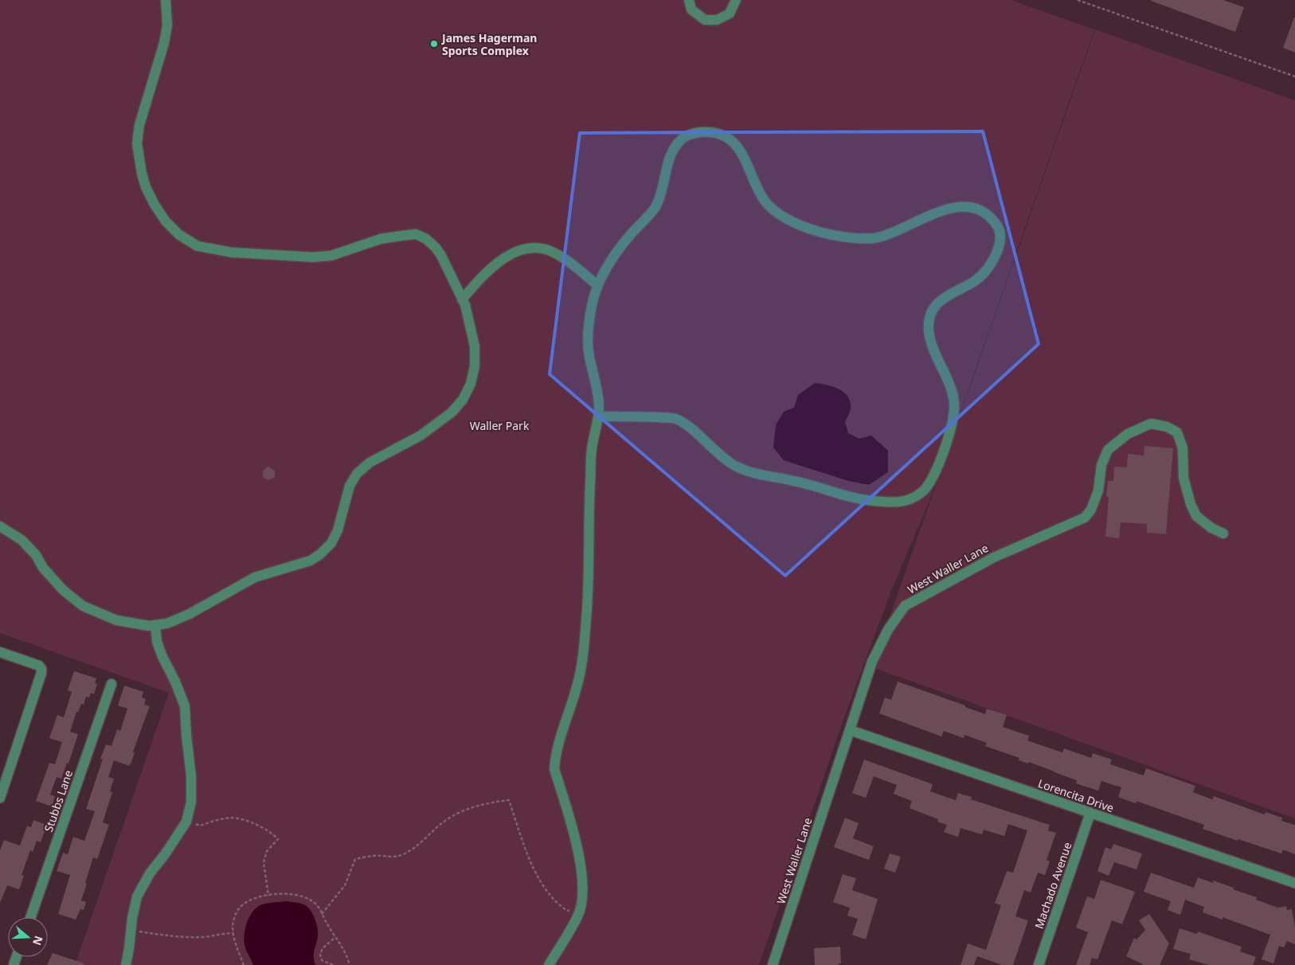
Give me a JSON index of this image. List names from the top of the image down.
{
  "streets": {
    "street": [
      "West Waller Lane",
      "Lorencita Drive",
      "Stubbs Lane",
      "Machado Avenue"
    ]
  },
  "crossings": [
    ["West Waller Lane", "Lorencita Drive"],
    ["Lorencita Drive", "Machado Avenue"]
  ],
  "parks": ["Waller Park"],
  "places": ["James Hagerman Sports Complex"],
  "north": "right"
}
